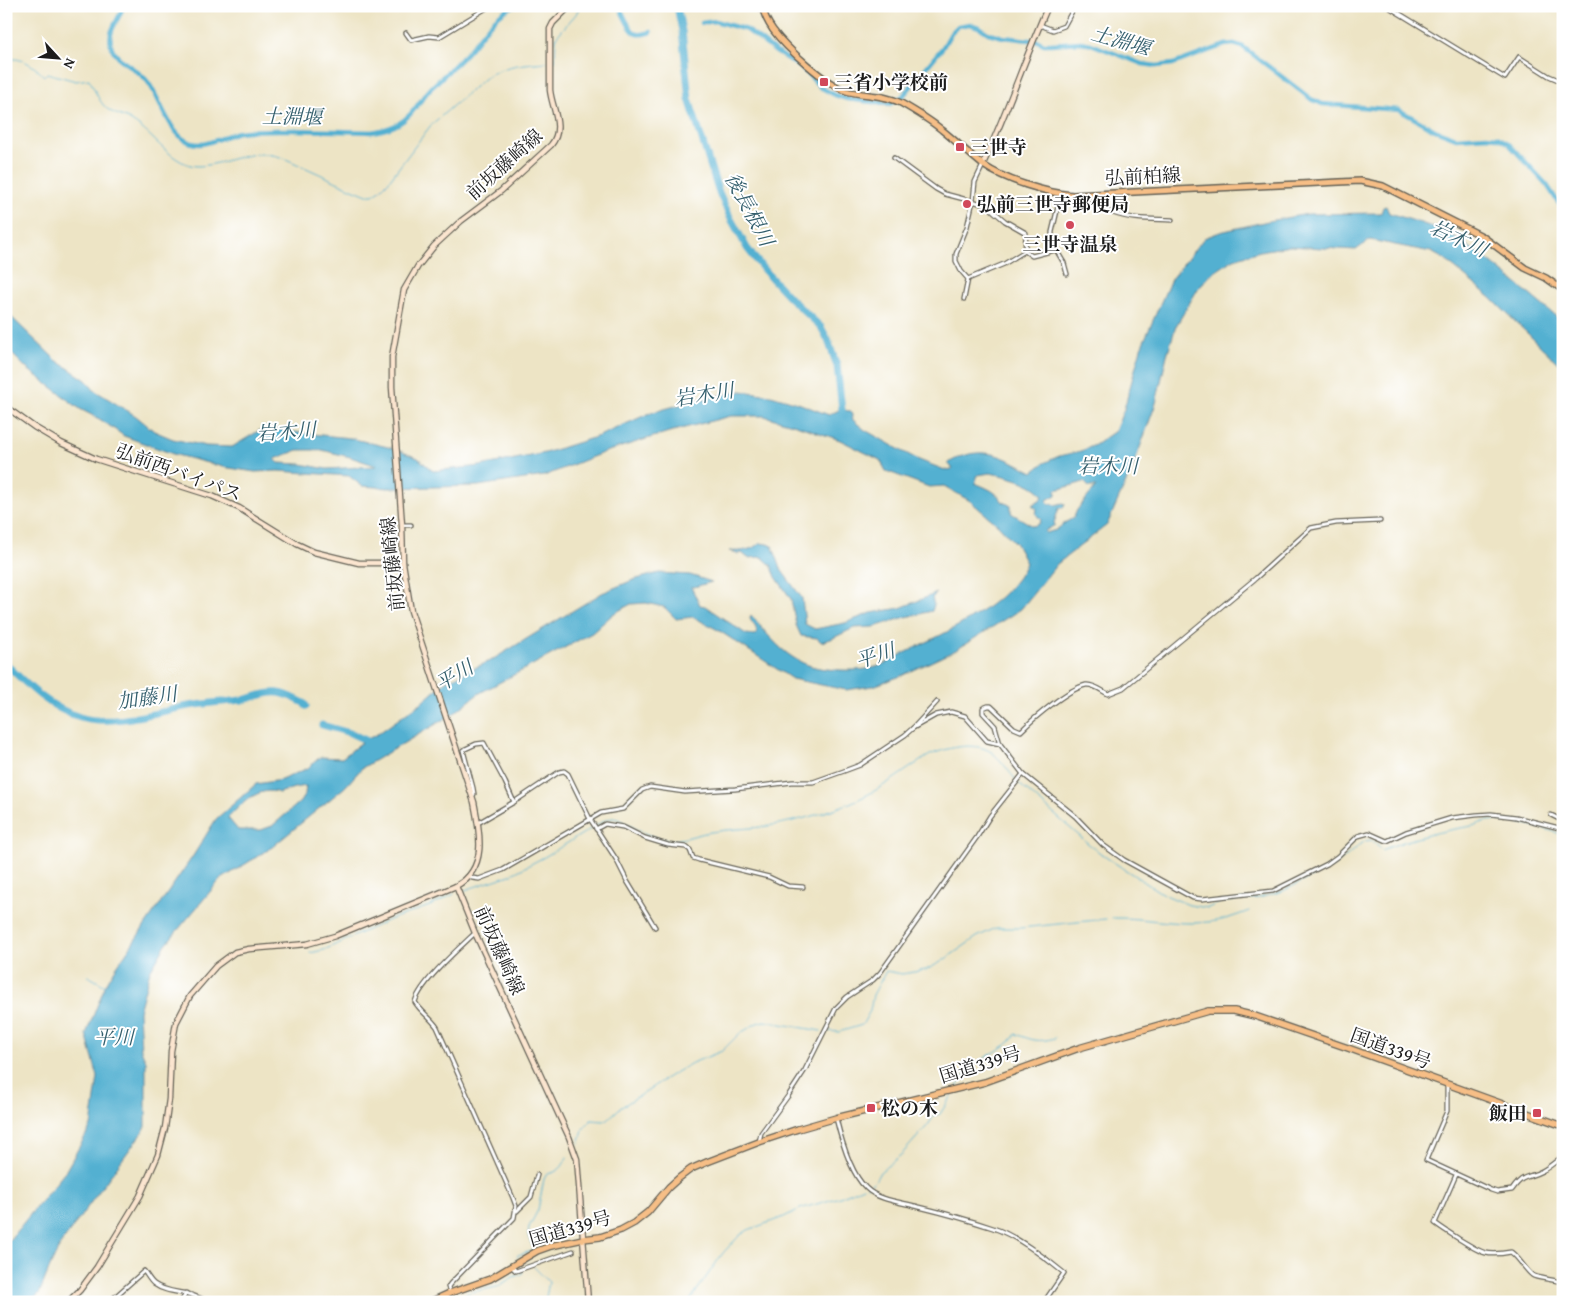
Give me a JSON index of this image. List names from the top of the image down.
{
  "streets": {
    "highway": ["国道339号"],
    "main road": ["前坂藤崎線", "弘前柏線", "弘前西バイパス"]
  },
  "crossings": [
    ["前坂藤崎線", "弘前西バイパス"],
    ["前坂藤崎線", "国道339号"]
  ],
  "water": [
    "土淵堰",
    "後長根川",
    "岩木川",
    "平川",
    "加藤川"
  ],
  "places": {
    "transit": [
      "三省小学校前",
      "三世寺",
      "松の木",
      "飯田"
    ],
    "other": ["弘前三世寺郵便局", "三世寺温泉"]
  },
  "north": "bottom right"
}
